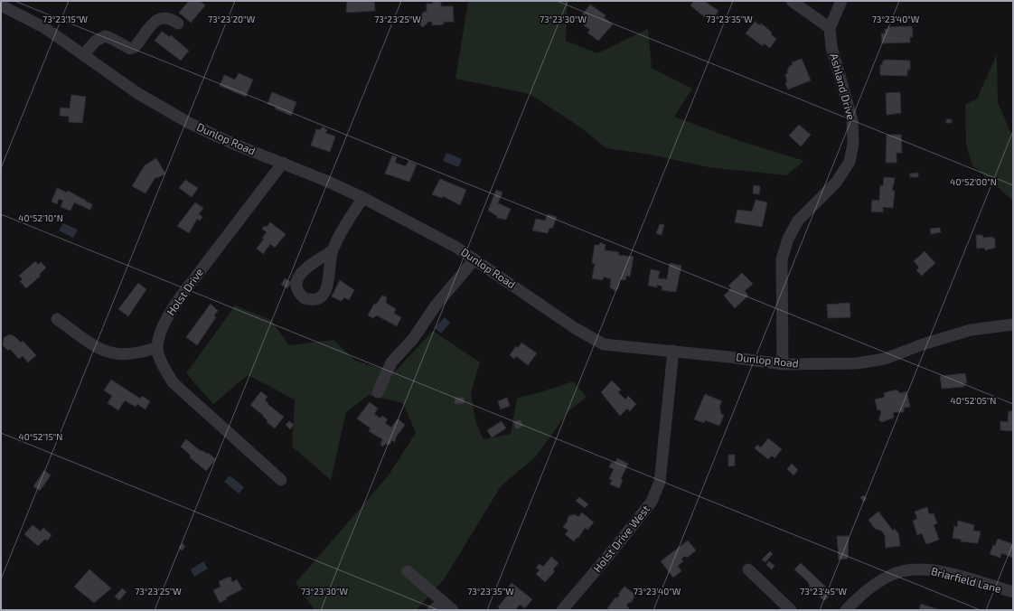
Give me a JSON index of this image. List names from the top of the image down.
{
  "streets": {
    "street": [
      "Ashland Drive",
      "Dunlop Road",
      "Holst Drive",
      "Holst Drive West",
      "Briarfield Lane"
    ]
  },
  "crossings": [
    ["Ashland Drive", "Dunlop Road"],
    ["Dunlop Road", "Holst Drive"],
    ["Dunlop Road", "Holst Drive West"]
  ],
  "coordinates": [
    "73°23'30\"W",
    "73°23'15\"W",
    "73°23'20\"W",
    "73°23'25\"W",
    "73°23'35\"W",
    "73°23'40\"W",
    "40°52'00\"N",
    "40°52'10\"N",
    "40°52'05\"N",
    "40°52'15\"N",
    "73°23'45\"W"
  ]
}
